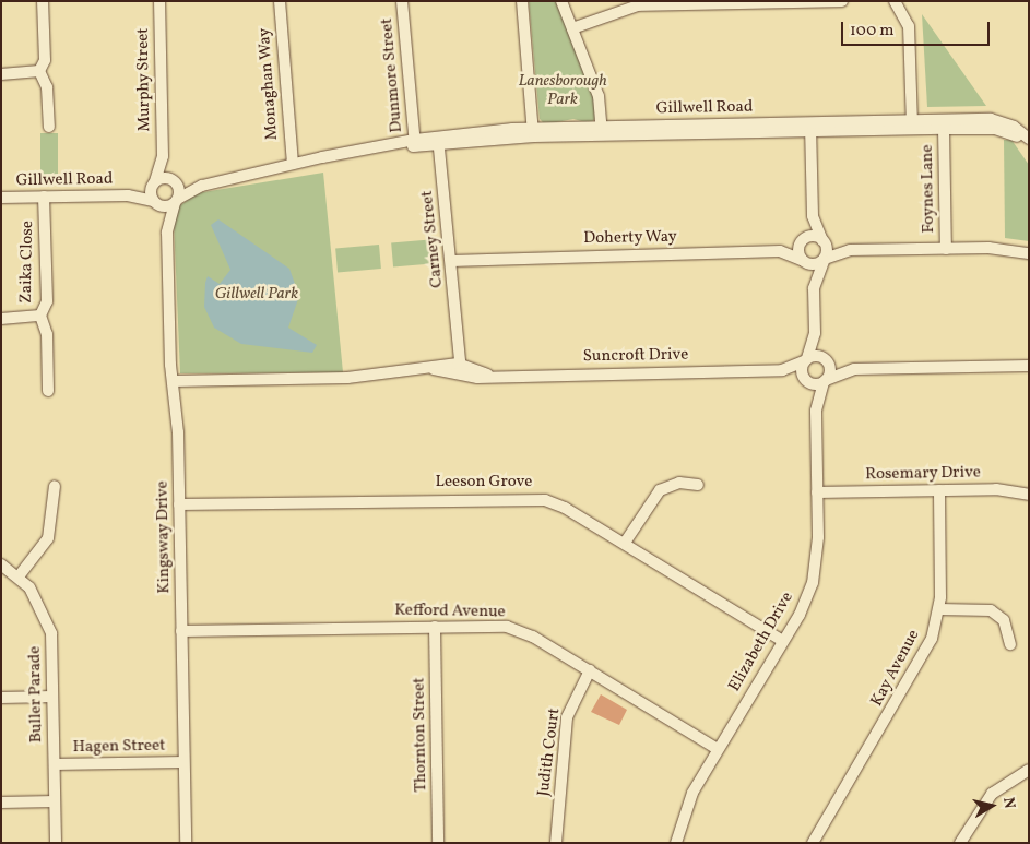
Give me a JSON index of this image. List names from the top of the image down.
{
  "streets": {
    "street": [
      "Dunmore Street",
      "Murphy Street",
      "Monaghan Way",
      "Gillwell Road",
      "Foynes Lane",
      "Doherty Way",
      "Carney Street",
      "Zaika Close",
      "Suncroft Drive",
      "Rosemary Drive",
      "Leeson Grove",
      "Kingsway Drive",
      "Kefford Avenue",
      "Elizabeth Drive",
      "Kay Avenue",
      "Buller Parade",
      "Thornton Street",
      "Hagen Street",
      "Judith Court"
    ]
  },
  "crossings": [
    ["Dunmore Street", "Gillwell Road"],
    ["Murphy Street", "Gillwell Road"],
    ["Murphy Street", "Kingsway Drive"],
    ["Monaghan Way", "Gillwell Road"],
    ["Gillwell Road", "Foynes Lane"],
    ["Gillwell Road", "Carney Street"],
    ["Gillwell Road", "Zaika Close"],
    ["Gillwell Road", "Kingsway Drive"],
    ["Doherty Way", "Carney Street"],
    ["Carney Street", "Suncroft Drive"],
    ["Suncroft Drive", "Elizabeth Drive"],
    ["Rosemary Drive", "Elizabeth Drive"],
    ["Rosemary Drive", "Kay Avenue"],
    ["Leeson Grove", "Kingsway Drive"],
    ["Leeson Grove", "Elizabeth Drive"],
    ["Kingsway Drive", "Kefford Avenue"],
    ["Kingsway Drive", "Hagen Street"],
    ["Kefford Avenue", "Elizabeth Drive"],
    ["Kefford Avenue", "Thornton Street"],
    ["Kefford Avenue", "Judith Court"],
    ["Buller Parade", "Hagen Street"]
  ],
  "parks": ["Lanesborough Park", "Gillwell Park"],
  "scale_bar": "100 m",
  "north": "right"
}
